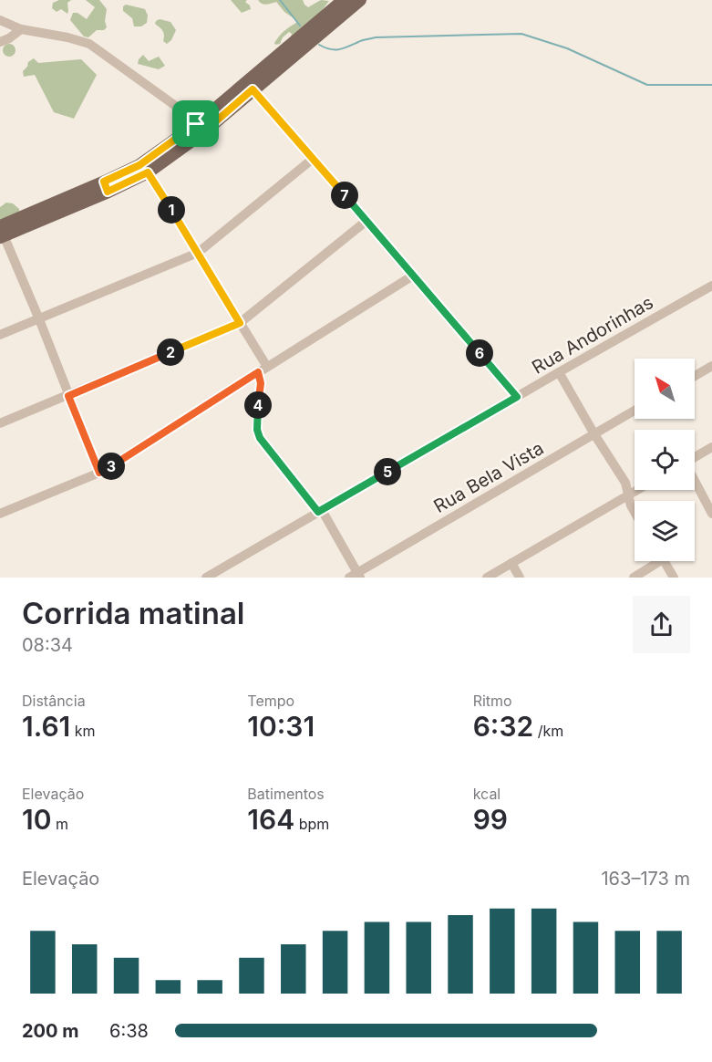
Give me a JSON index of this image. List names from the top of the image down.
{
  "streets": {
    "street": ["Rua Andorinhas", "Rua Bela Vista"]
  },
  "north": "top left",
  "page": {
    "pins": [
      "7",
      "1",
      "2",
      "6",
      "4",
      "3",
      "5"
    ],
    "heading": ["Corrida matinal", "08:34"],
    "stats": [
      ["Distância", "1.61 km"],
      ["Tempo", "10:31"],
      ["Ritmo", "6:32 /km"],
      ["Elevação", "10 m"],
      ["Batimentos", "164 bpm"],
      ["kcal", "99"]
    ],
    "chart": ["Elevação", "163–173 m"],
    "list": [
      {
        "name": "200 m",
        "note": "6:38"
      }
    ]
  }
}
